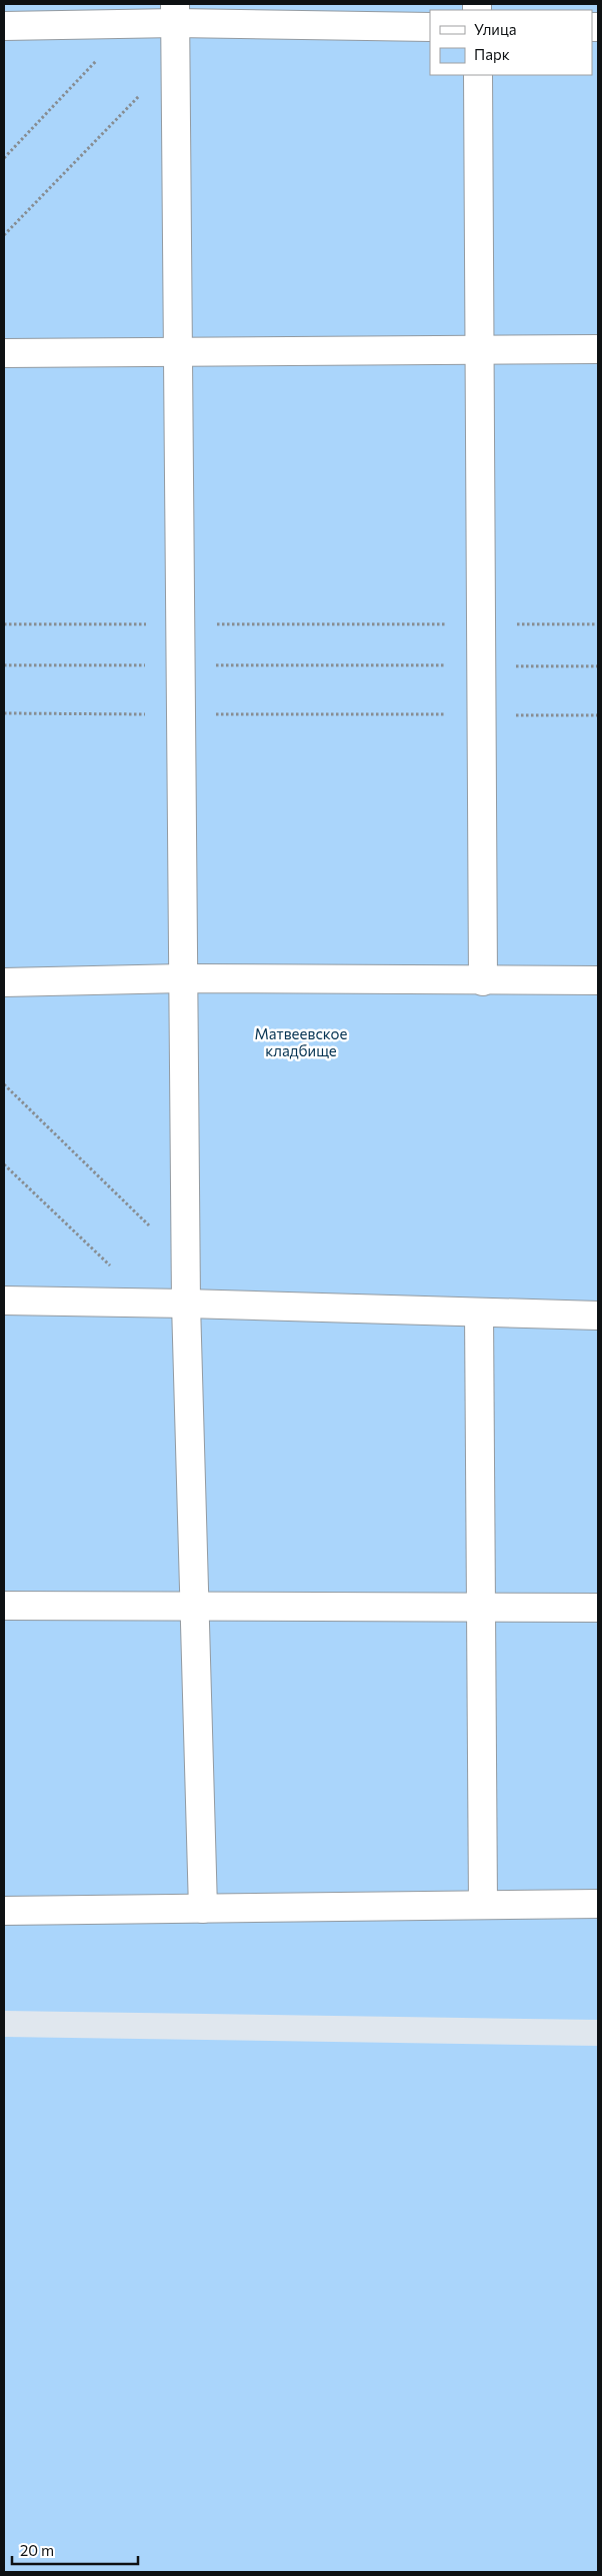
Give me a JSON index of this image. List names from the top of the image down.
{
  "parks": ["Матвеевское кладбище"],
  "legend": ["Улица", "Парк"],
  "scale_bar": "20 m"
}
